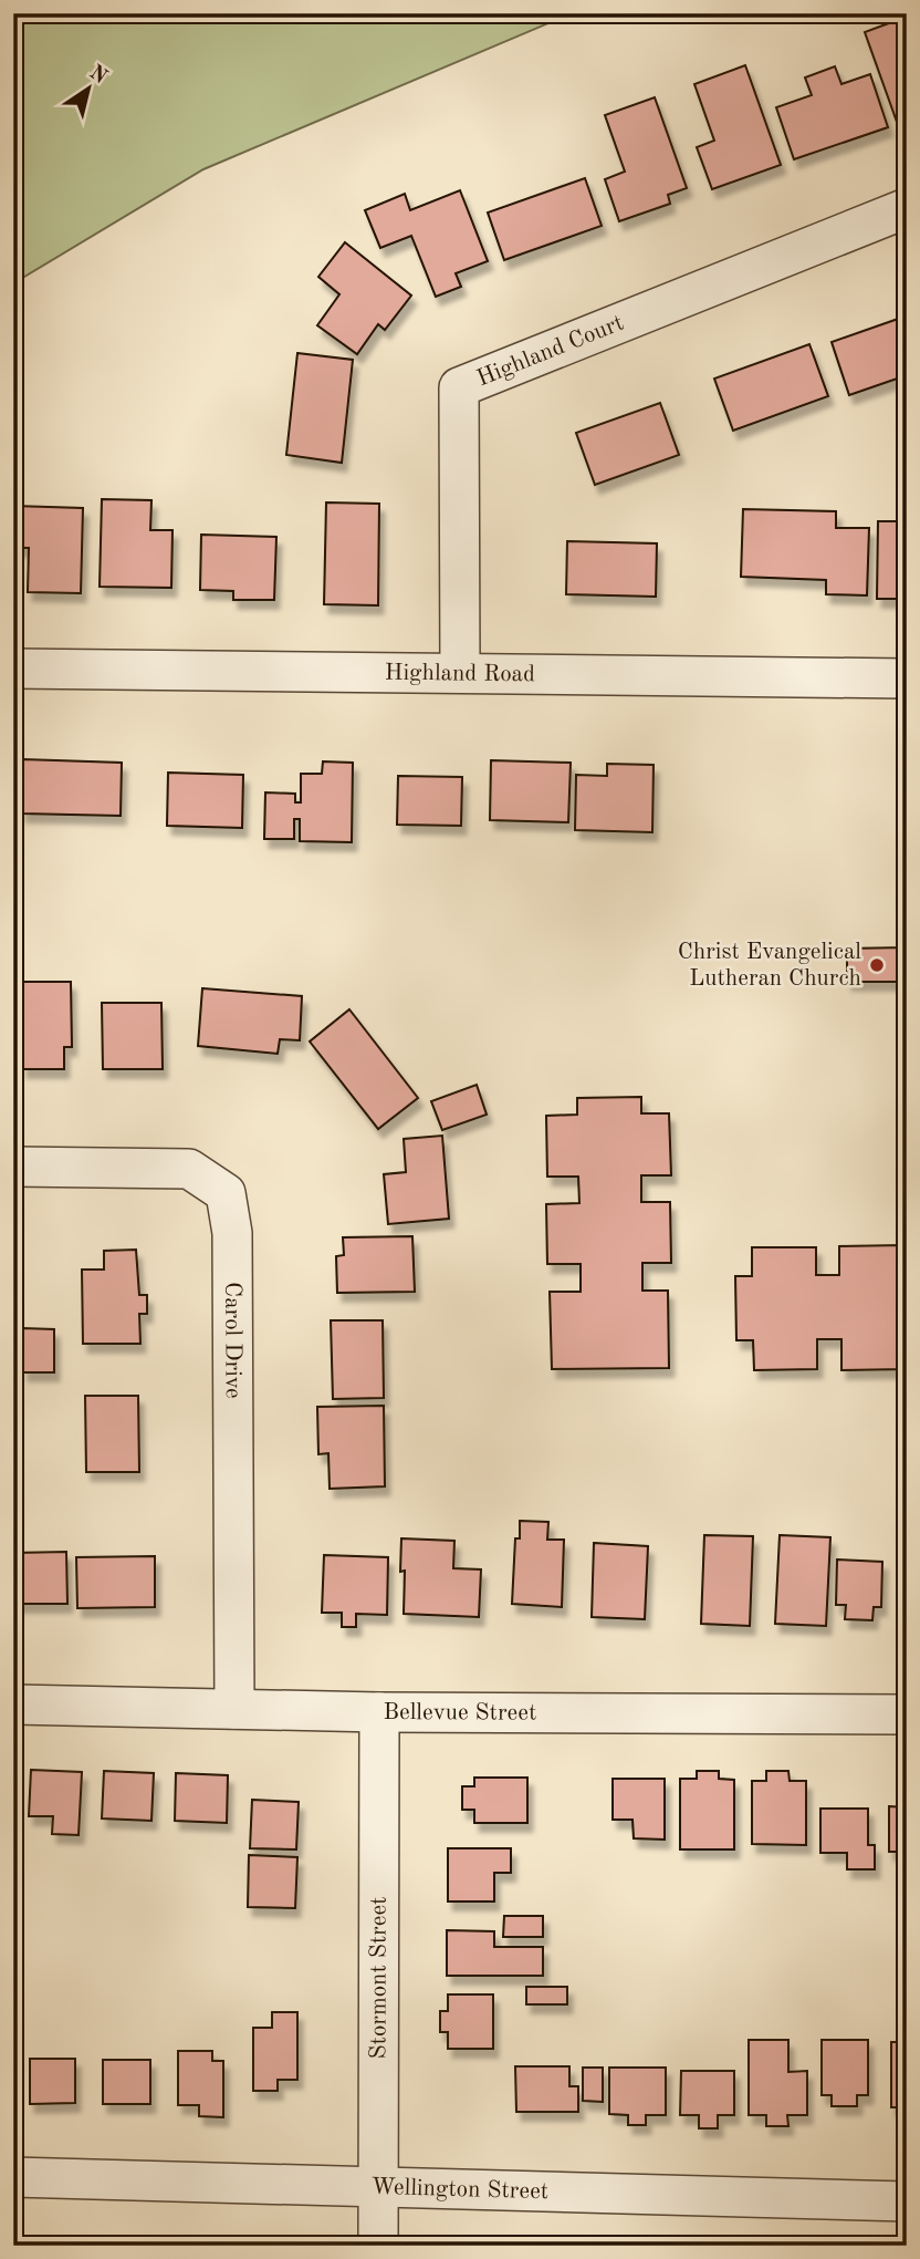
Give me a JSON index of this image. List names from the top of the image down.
{
  "streets": {
    "street": [
      "Highland Court",
      "Highland Road",
      "Carol Drive",
      "Bellevue Street",
      "Stormont Street",
      "Wellington Street"
    ]
  },
  "crossings": [
    ["Highland Court", "Highland Road"],
    ["Carol Drive", "Bellevue Street"],
    ["Bellevue Street", "Stormont Street"],
    ["Stormont Street", "Wellington Street"]
  ],
  "places": ["Christ Evangelical Lutheran Church"],
  "north": "top right"
}
